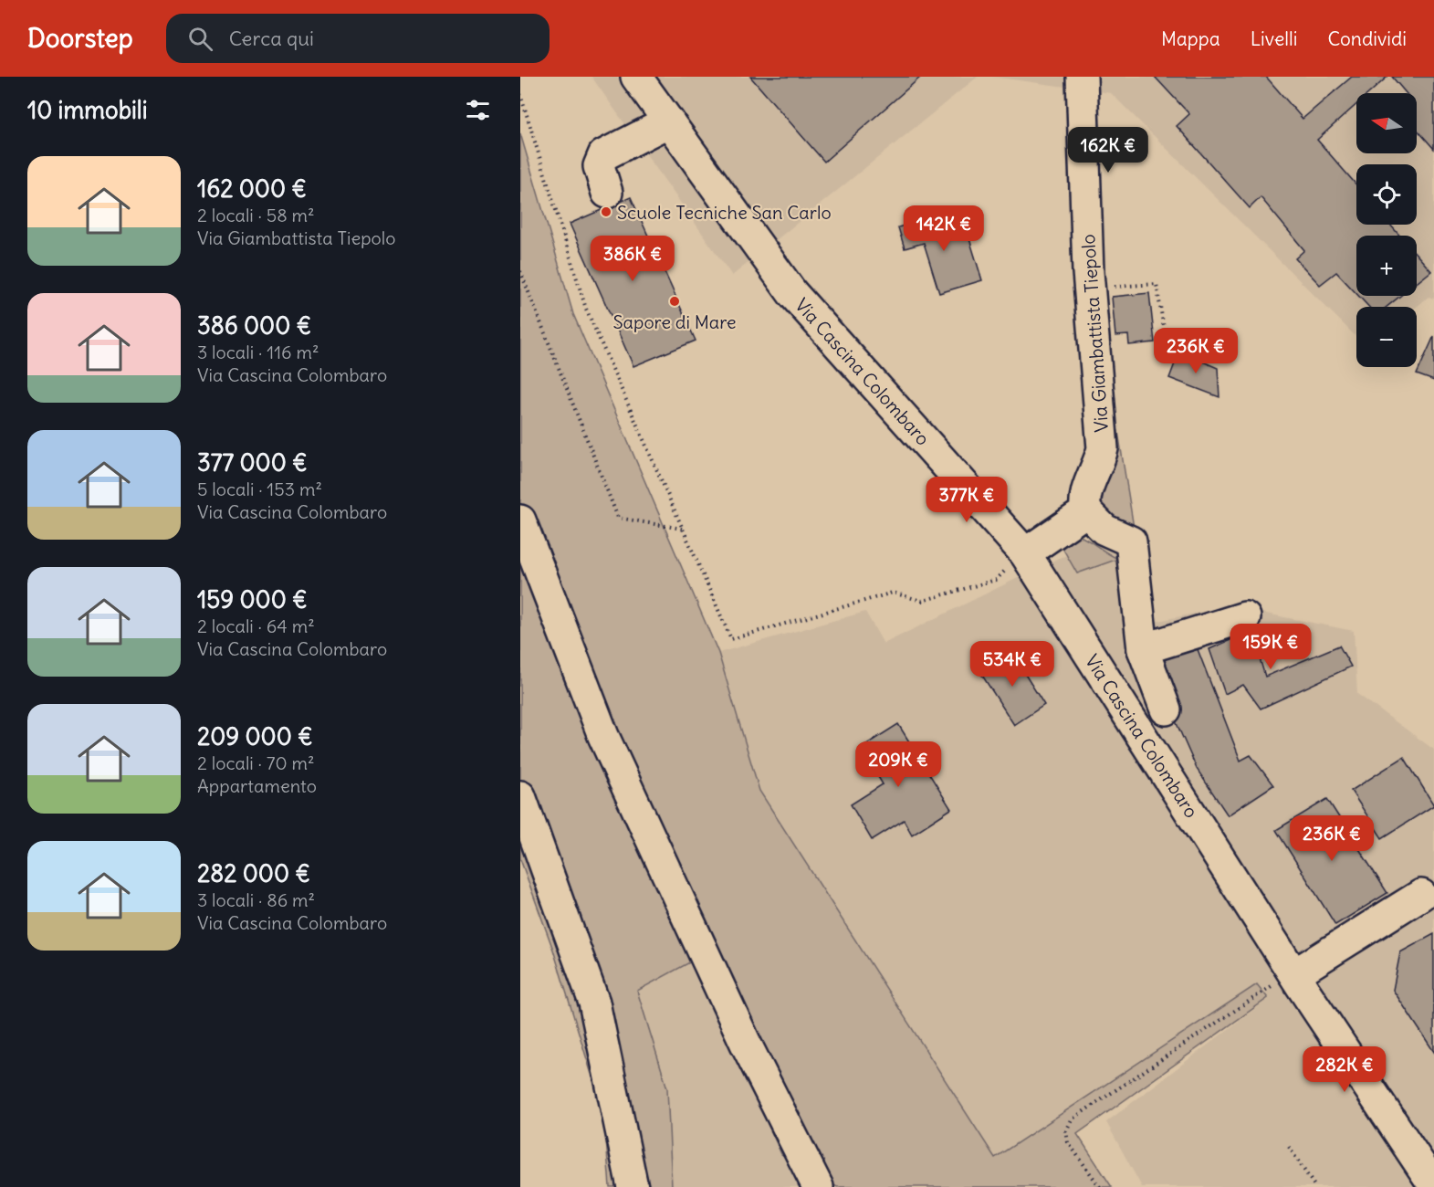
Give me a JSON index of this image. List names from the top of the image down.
{
  "streets": {
    "main road": ["Via Giambattista Tiepolo", "Via Cascina Colombaro"]
  },
  "places": ["Scuole Tecniche San Carlo", "Sapore di Mare"],
  "north": "left",
  "page": {
    "header": "Doorstep",
    "search": "Cerca qui",
    "nav": ["Mappa", "Livelli", "Condividi"],
    "heading": "10 immobili",
    "map_buttons": ["+", "−"],
    "price": [
      "162K €",
      "142K €",
      "386K €",
      "236K €",
      "377K €",
      "159K €",
      "534K €",
      "209K €",
      "236K €",
      "282K €"
    ],
    "list": [
      {
        "name": "162 000 €",
        "note": "2 locali · 58 m² · Via Giambattista Tiepolo"
      },
      {
        "name": "386 000 €",
        "note": "3 locali · 116 m² · Via Cascina Colombaro"
      },
      {
        "name": "377 000 €",
        "note": "5 locali · 153 m² · Via Cascina Colombaro"
      },
      {
        "name": "159 000 €",
        "note": "2 locali · 64 m² · Via Cascina Colombaro"
      },
      {
        "name": "209 000 €",
        "note": "2 locali · 70 m² · Appartamento"
      },
      {
        "name": "282 000 €",
        "note": "3 locali · 86 m² · Via Cascina Colombaro"
      }
    ]
  }
}
